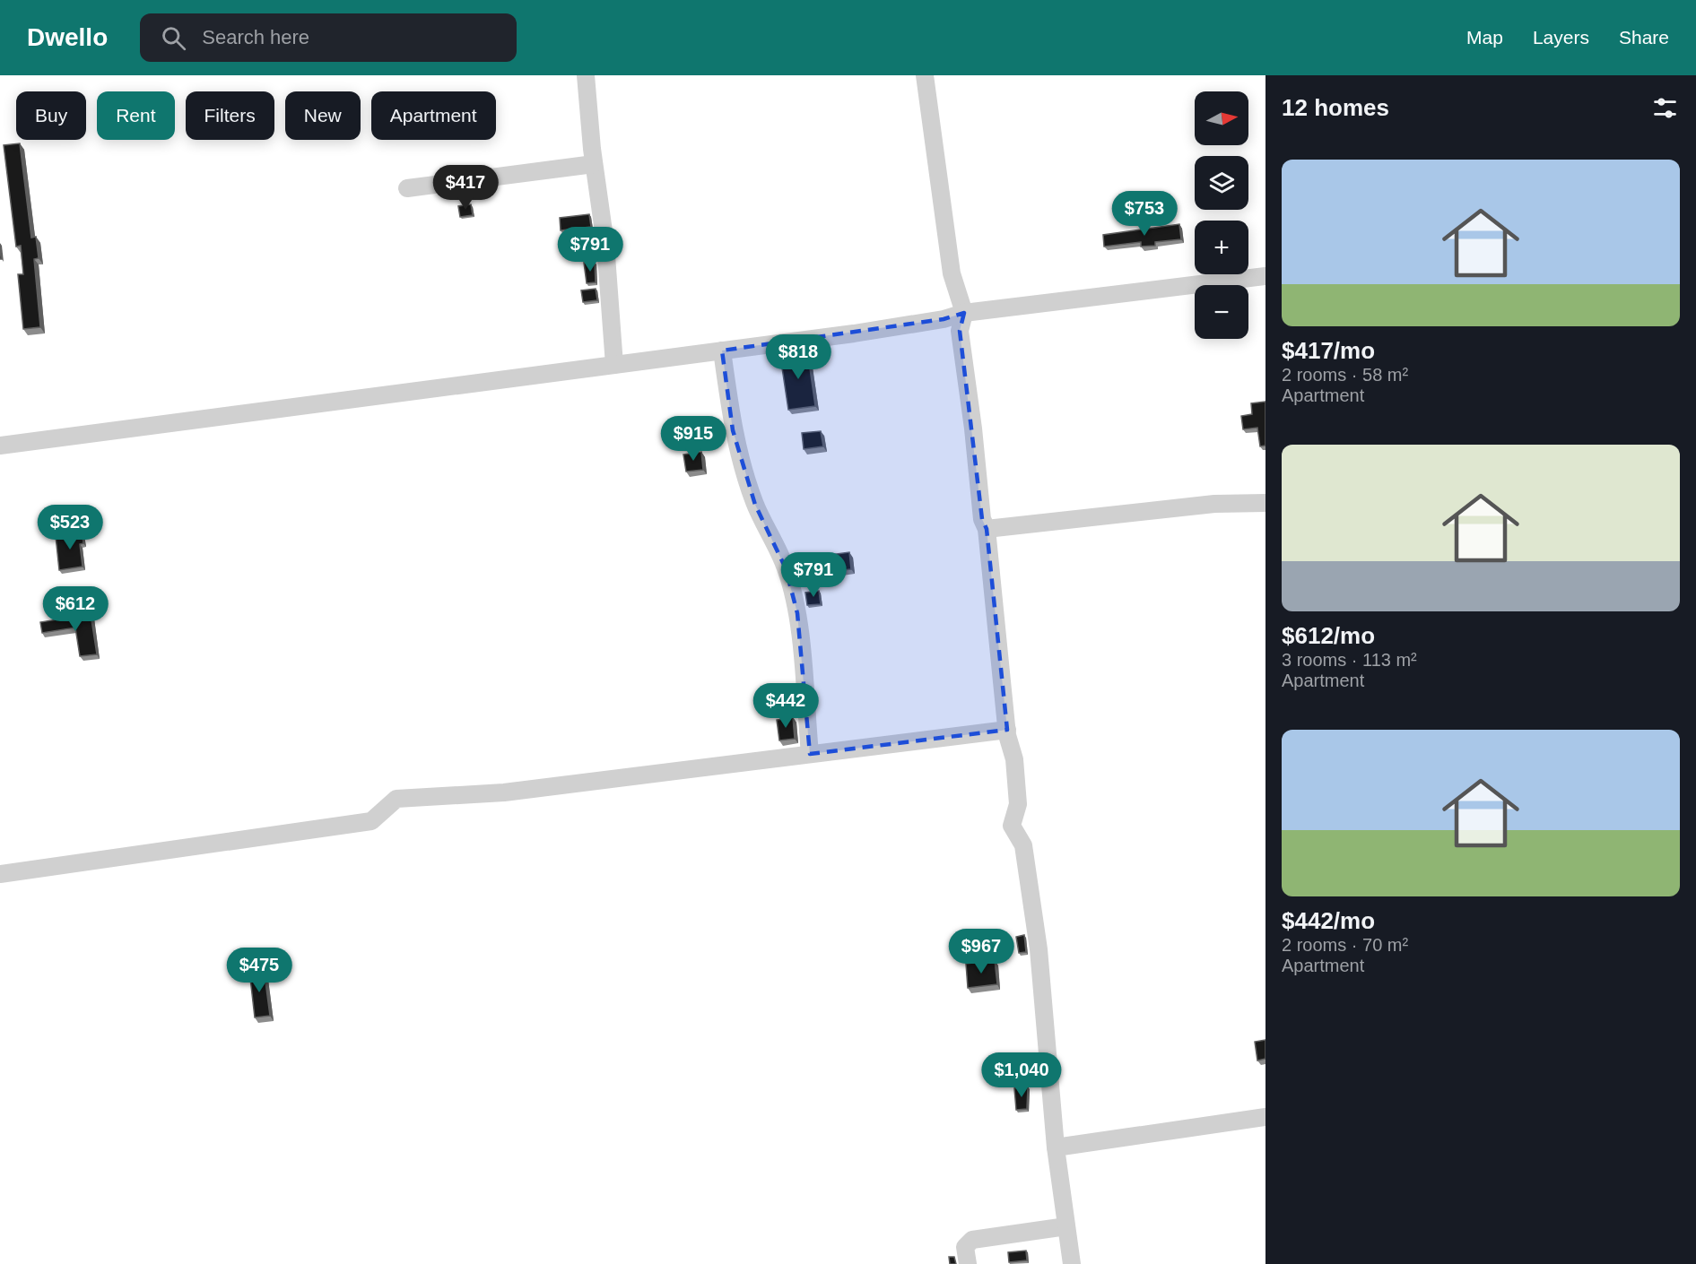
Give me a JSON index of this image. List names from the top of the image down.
{
  "north": "right",
  "page": {
    "header": "Dwello",
    "search": "Search here",
    "nav": ["Map", "Layers", "Share"],
    "heading": "12 homes",
    "map_buttons": ["+", "−"],
    "chip": [
      "Buy",
      "Rent",
      "Filters",
      "New",
      "Apartment"
    ],
    "list": [
      {
        "name": "$417/mo",
        "note": "2 rooms · 58 m² · Apartment"
      },
      {
        "name": "$612/mo",
        "note": "3 rooms · 113 m² · Apartment"
      },
      {
        "name": "$442/mo",
        "note": "2 rooms · 70 m² · Apartment"
      }
    ],
    "price": [
      "$417",
      "$753",
      "$791",
      "$818",
      "$915",
      "$523",
      "$791",
      "$612",
      "$442",
      "$967",
      "$475",
      "$1,040"
    ]
  }
}
